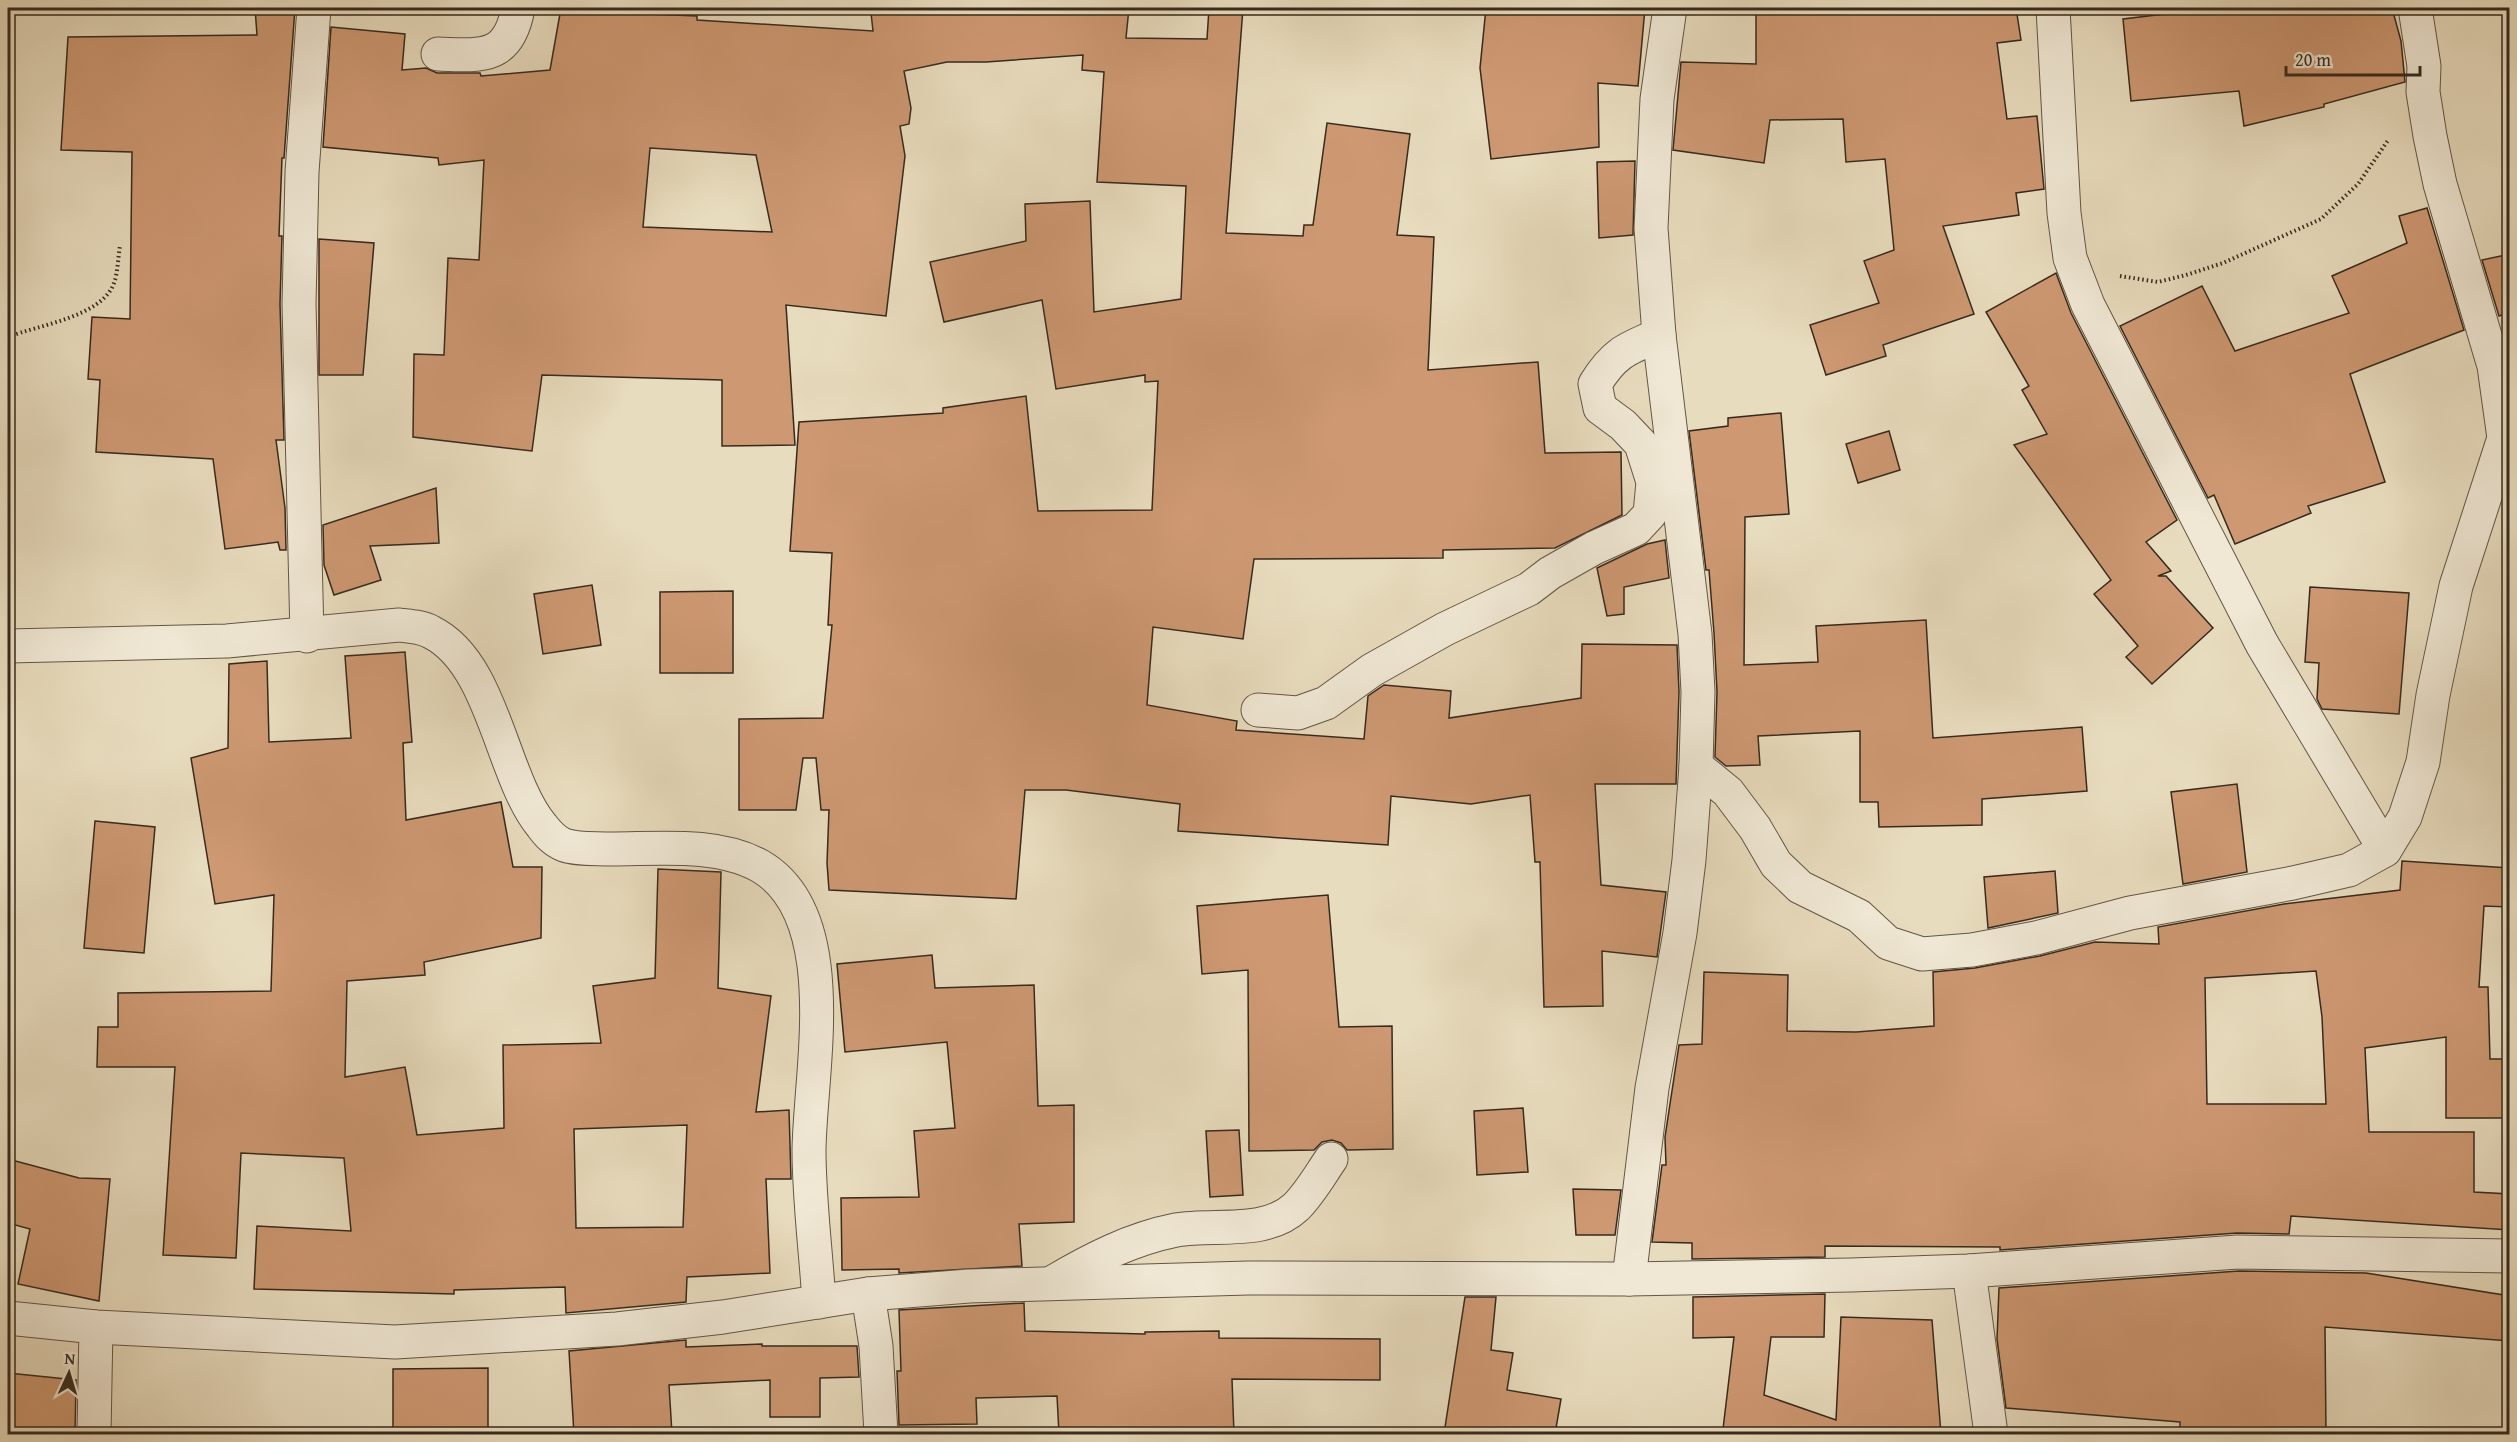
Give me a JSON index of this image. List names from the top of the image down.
{
  "scale_bar": "20 m",
  "north": "top"
}
